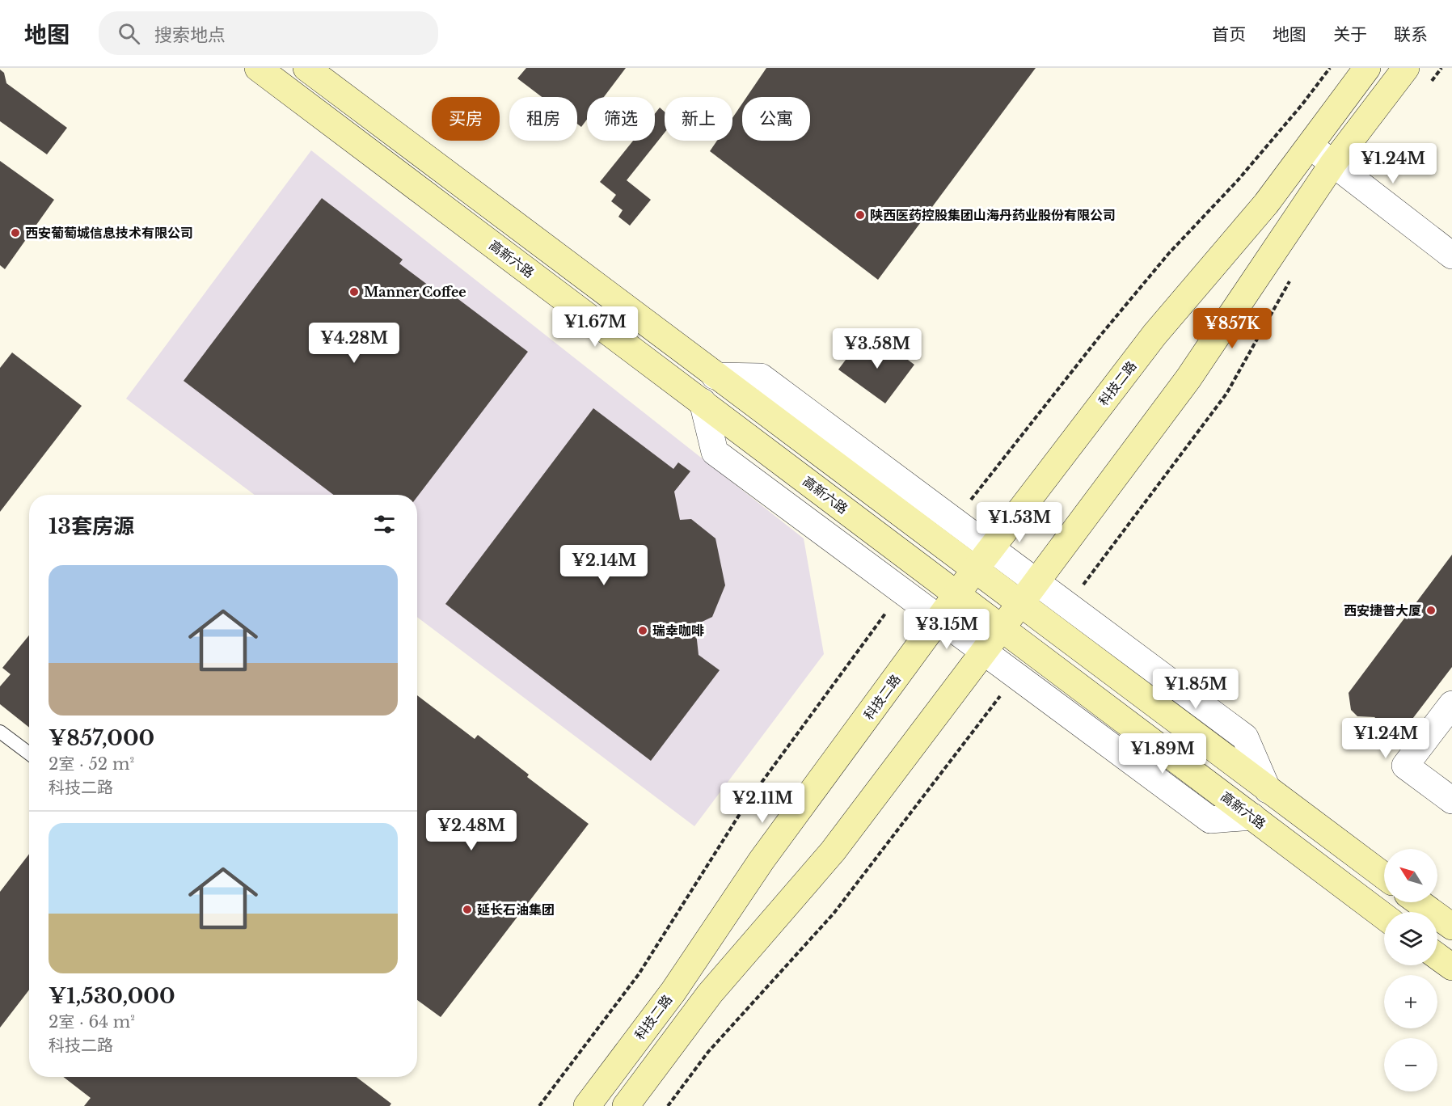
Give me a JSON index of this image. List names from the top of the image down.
{
  "streets": {
    "street": ["高新六路", "科技二路"]
  },
  "crossings": [
    ["高新六路", "科技二路"]
  ],
  "places": [
    "陕西医药控股集团山海丹药业股份有限公司",
    "西安葡萄城信息技术有限公司",
    "Manner Coffee",
    "西安捷普大厦",
    "瑞幸咖啡",
    "延长石油集团"
  ],
  "north": "top left",
  "page": {
    "header": "地图",
    "search": "搜索地点",
    "nav": [
      "首页",
      "地图",
      "关于",
      "联系"
    ],
    "chip": [
      "买房",
      "租房",
      "筛选",
      "新上",
      "公寓"
    ],
    "price": [
      "¥1.24M",
      "¥1.67M",
      "¥857K",
      "¥4.28M",
      "¥3.58M",
      "¥1.53M",
      "¥2.14M",
      "¥3.15M",
      "¥1.85M",
      "¥1.24M",
      "¥1.89M",
      "¥2.11M",
      "¥2.48M"
    ],
    "heading": "13套房源",
    "list": [
      {
        "name": "¥857,000",
        "note": "2室 · 52 m² · 科技二路"
      },
      {
        "name": "¥1,530,000",
        "note": "2室 · 64 m² · 科技二路"
      }
    ],
    "map_buttons": ["+", "−"]
  }
}
